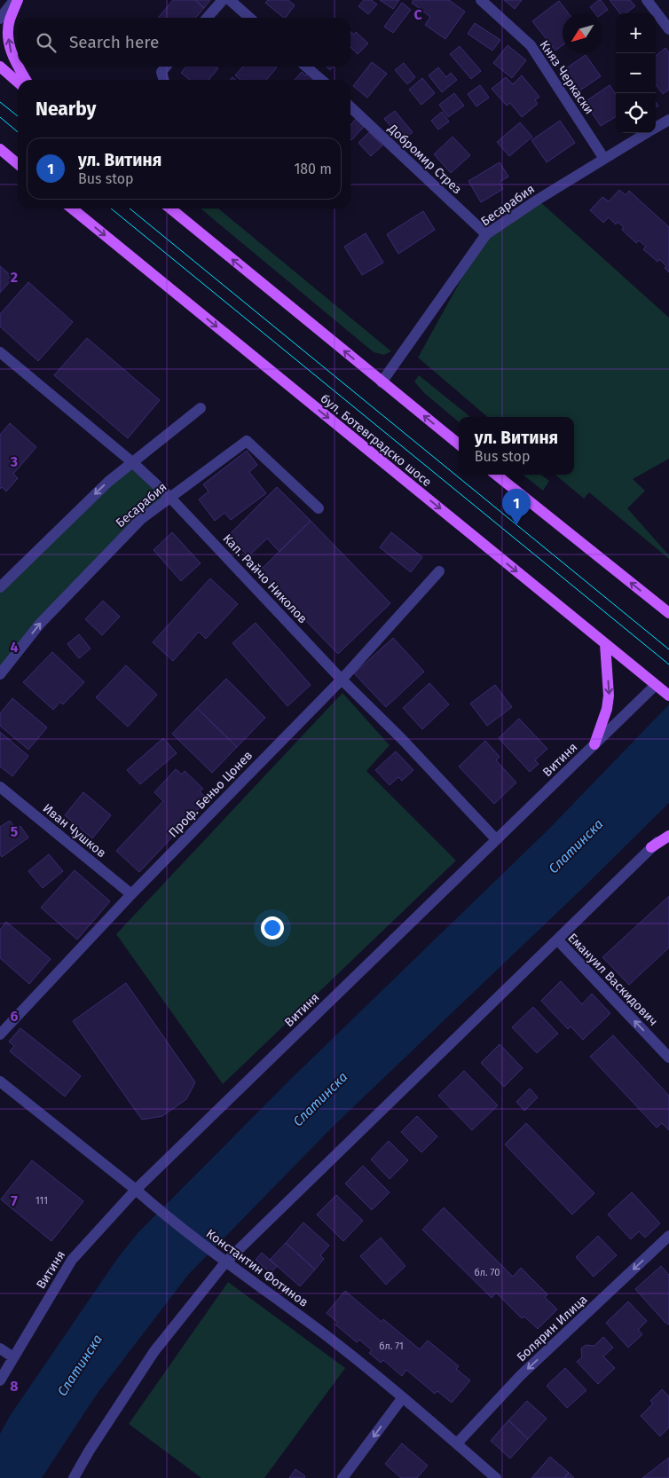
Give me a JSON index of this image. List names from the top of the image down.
{
  "streets": {
    "main road": ["бул. Ботевградско шосе"],
    "street": [
      "Княз Черкаски",
      "Добромир Стрез",
      "Бесарабия",
      "Кап. Райчо Николов",
      "Витиня",
      "Проф. Беньо Цонев",
      "Иван Чушков",
      "Емануил Васкидович",
      "Константин Фотинов",
      "Болярин Илица"
    ]
  },
  "crossings": [
    ["Княз Черкаски", "Бесарабия"],
    ["Добромир Стрез", "Бесарабия"],
    ["Бесарабия", "Кап. Райчо Николов"],
    ["бул. Ботевградско шосе", "Витиня"],
    ["Кап. Райчо Николов", "Витиня"],
    ["Кап. Райчо Николов", "Проф. Беньо Цонев"],
    ["Витиня", "Константин Фотинов"],
    ["Проф. Беньо Цонев", "Иван Чушков"],
    ["Константин Фотинов", "Болярин Илица"]
  ],
  "one_way": ["Емануил Васкидович", "Болярин Илица"],
  "water": ["Слатинска"],
  "house_numbers": ["111", "бл. 70", "бл. 71"],
  "north": "bottom left",
  "page": {
    "map_buttons": ["+", "−"],
    "search": "Search here",
    "heading": "Nearby",
    "list": [
      {
        "mark": "1",
        "name": "ул. Витиня",
        "note": "Bus stop",
        "value": "180 m"
      }
    ],
    "popup": ["ул. Витиня", "Bus stop"],
    "pins": "1"
  },
  "grid": {
    "columns": ["C"],
    "rows": [
      "2",
      "3",
      "4",
      "5",
      "6",
      "7",
      "8"
    ]
  }
}
